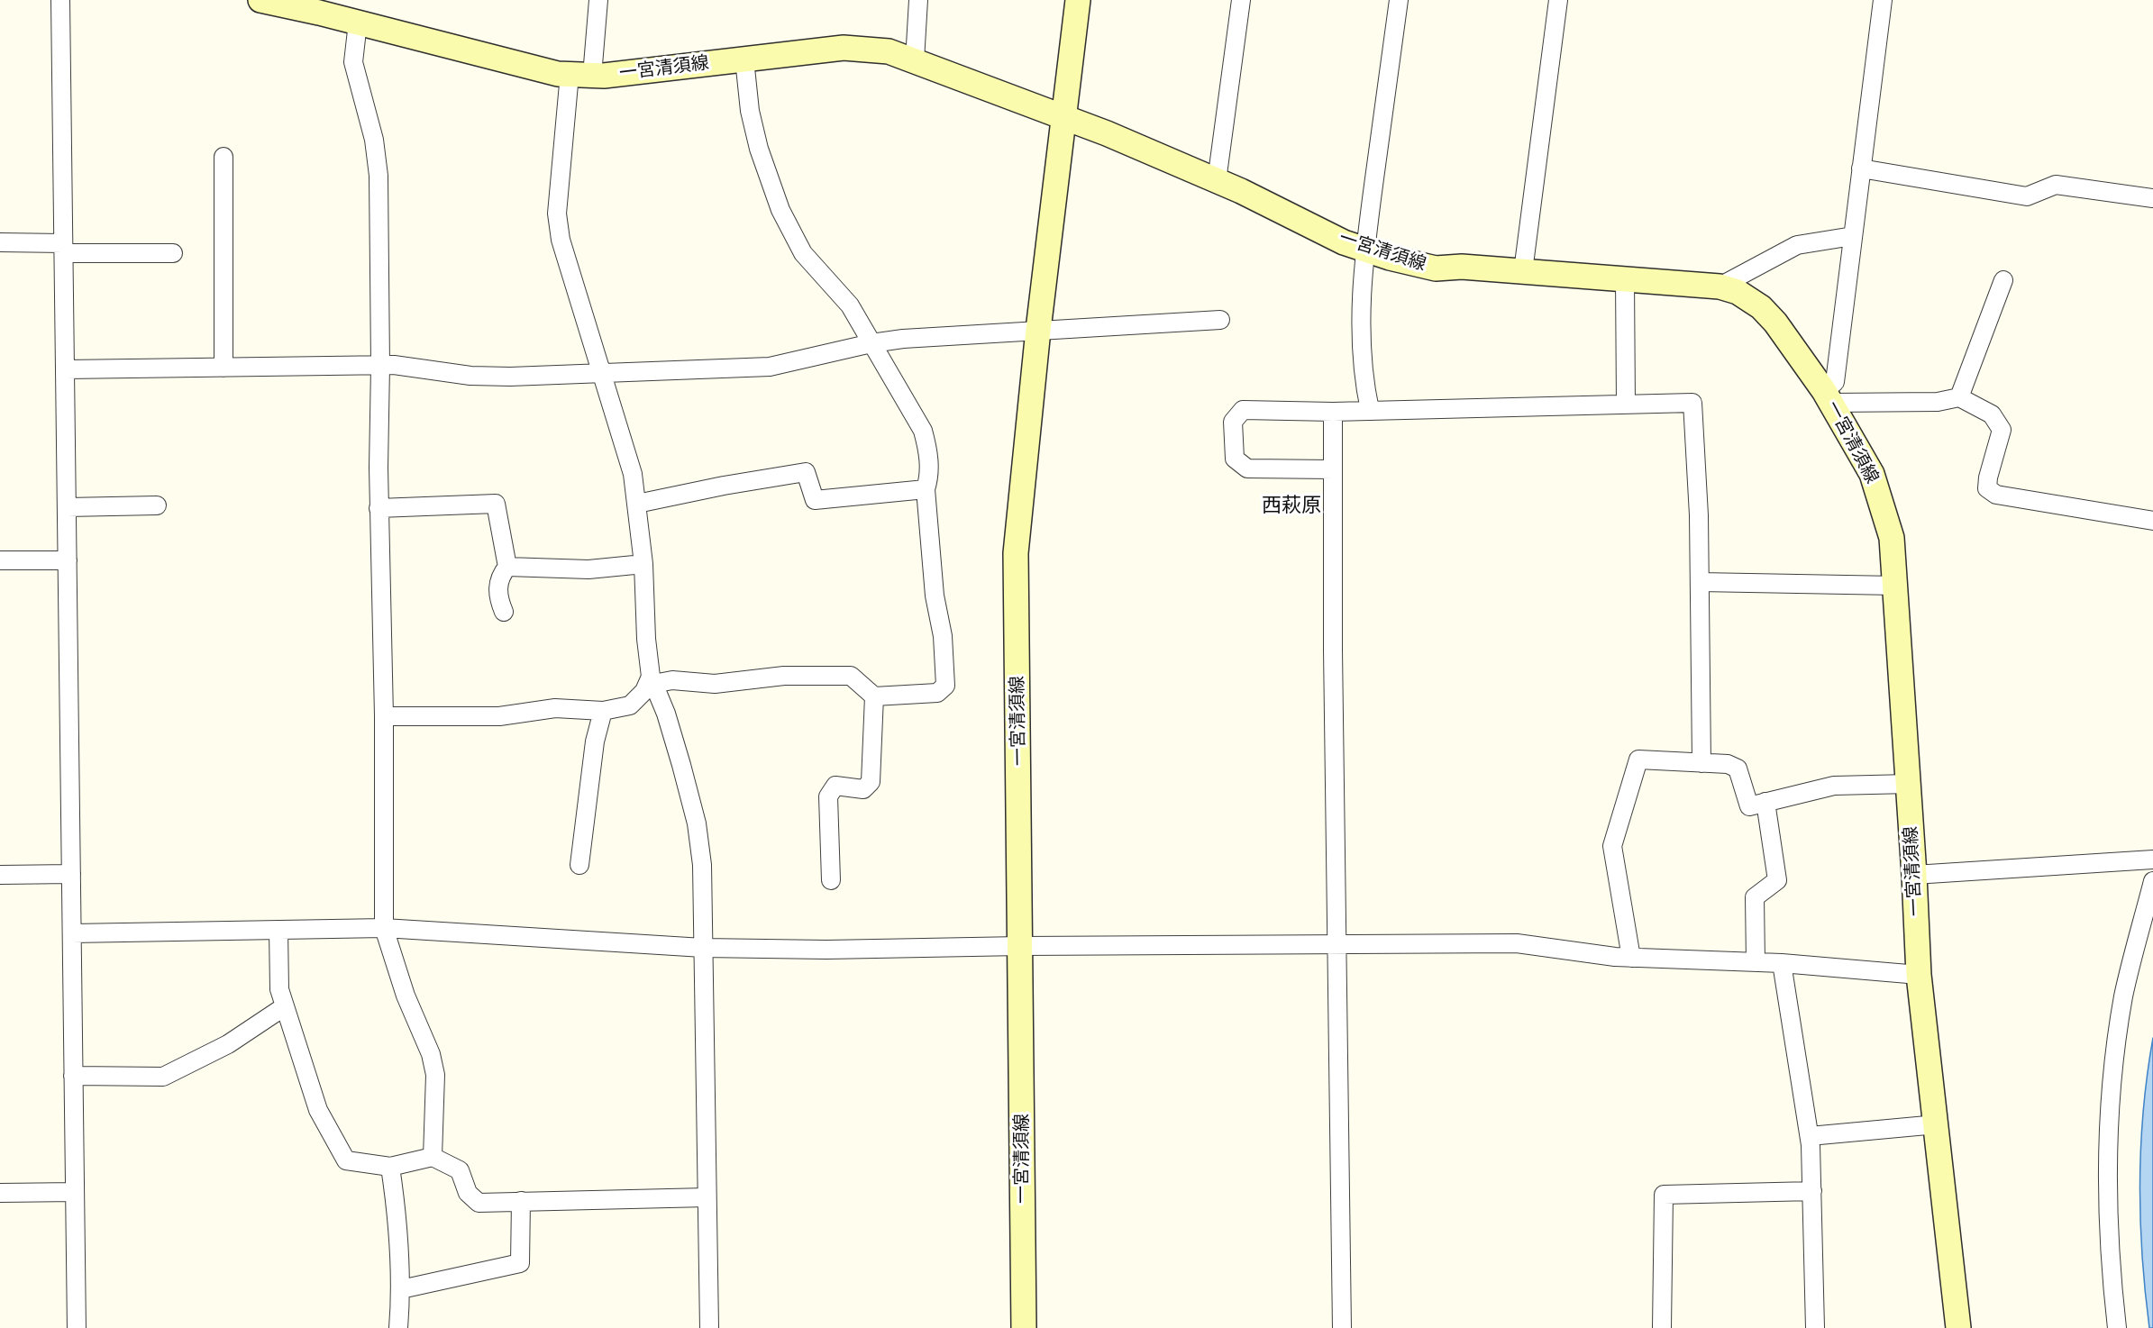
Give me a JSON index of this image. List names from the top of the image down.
{
  "streets": {
    "main road": ["一宮清須線"]
  },
  "districts": ["西萩原"]
}
